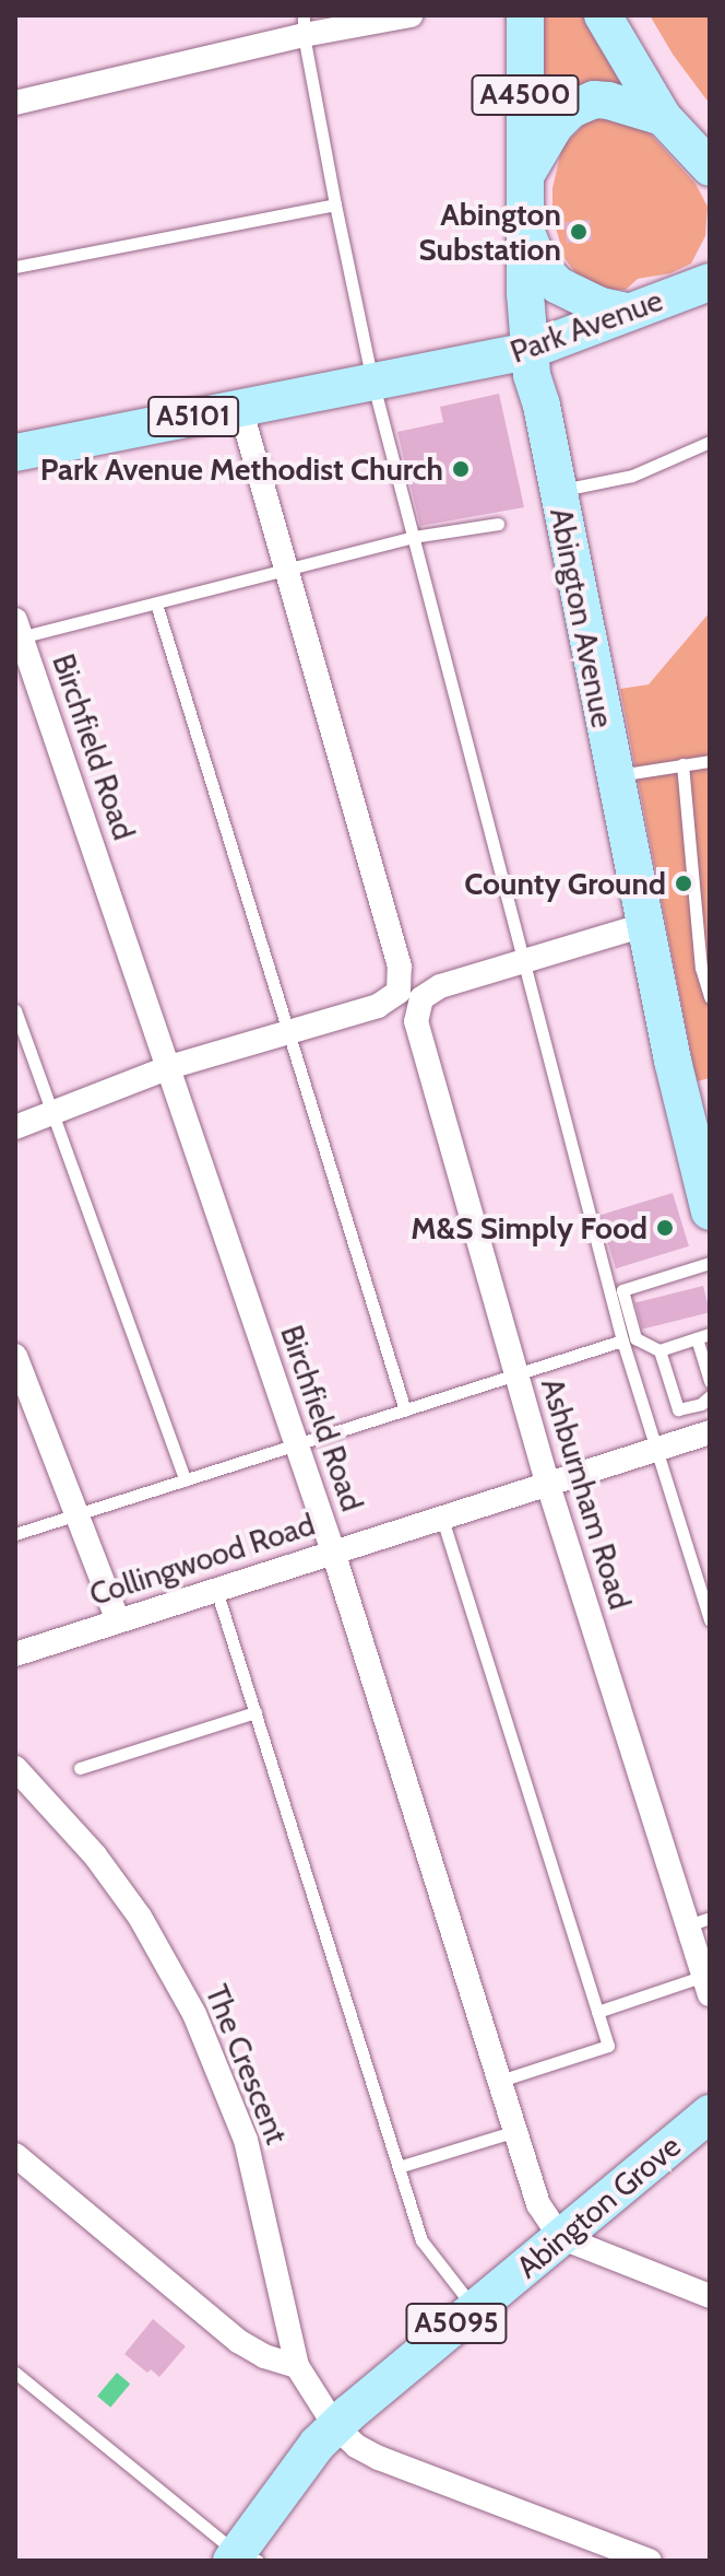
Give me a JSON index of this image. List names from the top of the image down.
{
  "streets": {
    "main road": [
      "A4500",
      "Park Avenue",
      "A5101",
      "Abington Avenue",
      "Abington Grove",
      "A5095"
    ],
    "street": [
      "Birchfield Road",
      "Ashburnham Road",
      "Collingwood Road",
      "The Crescent"
    ]
  },
  "crossings": [
    ["A4500", "Park Avenue"],
    ["A4500", "Abington Avenue"],
    ["Park Avenue", "A5101"],
    ["Park Avenue", "Abington Avenue"],
    ["A5101", "Abington Avenue"],
    ["A5101", "Ashburnham Road"],
    ["Birchfield Road", "Collingwood Road"],
    ["Birchfield Road", "Abington Grove"],
    ["Ashburnham Road", "Collingwood Road"],
    ["The Crescent", "Abington Grove"]
  ],
  "places": [
    "Abington Substation",
    "Park Avenue Methodist Church",
    "County Ground",
    "M&S Simply Food"
  ]
}
